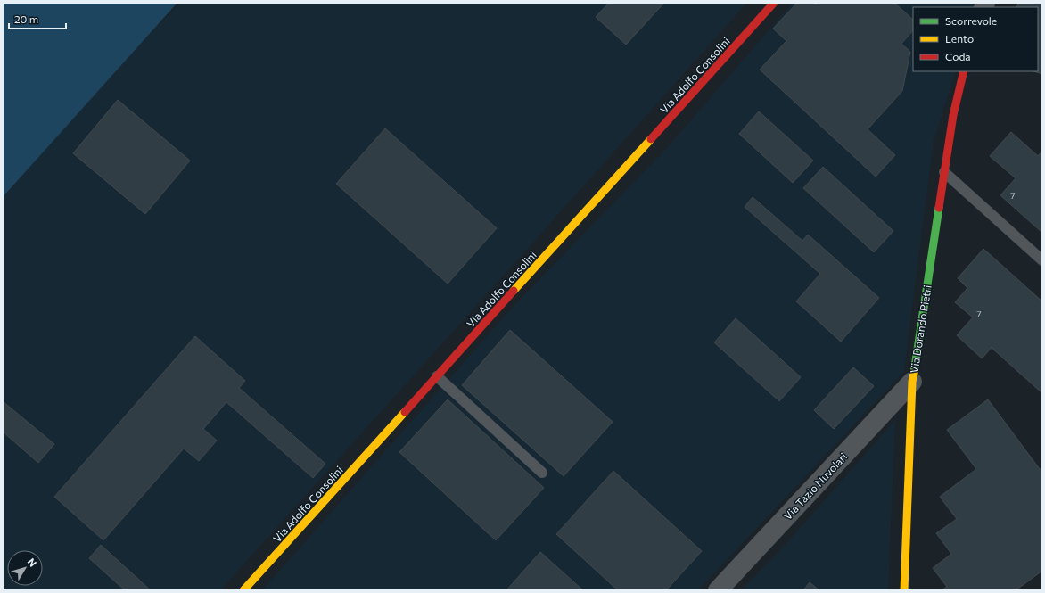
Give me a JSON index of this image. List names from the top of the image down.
{
  "streets": {
    "street": ["Via Adolfo Consolini", "Via Dorando Pietri", "Via Tazio Nuvolari"]
  },
  "crossings": [
    ["Via Dorando Pietri", "Via Tazio Nuvolari"]
  ],
  "house_numbers": ["7", "7"],
  "legend": ["Scorrevole", "Lento", "Coda"],
  "scale_bar": "20 m",
  "north": "top right"
}
